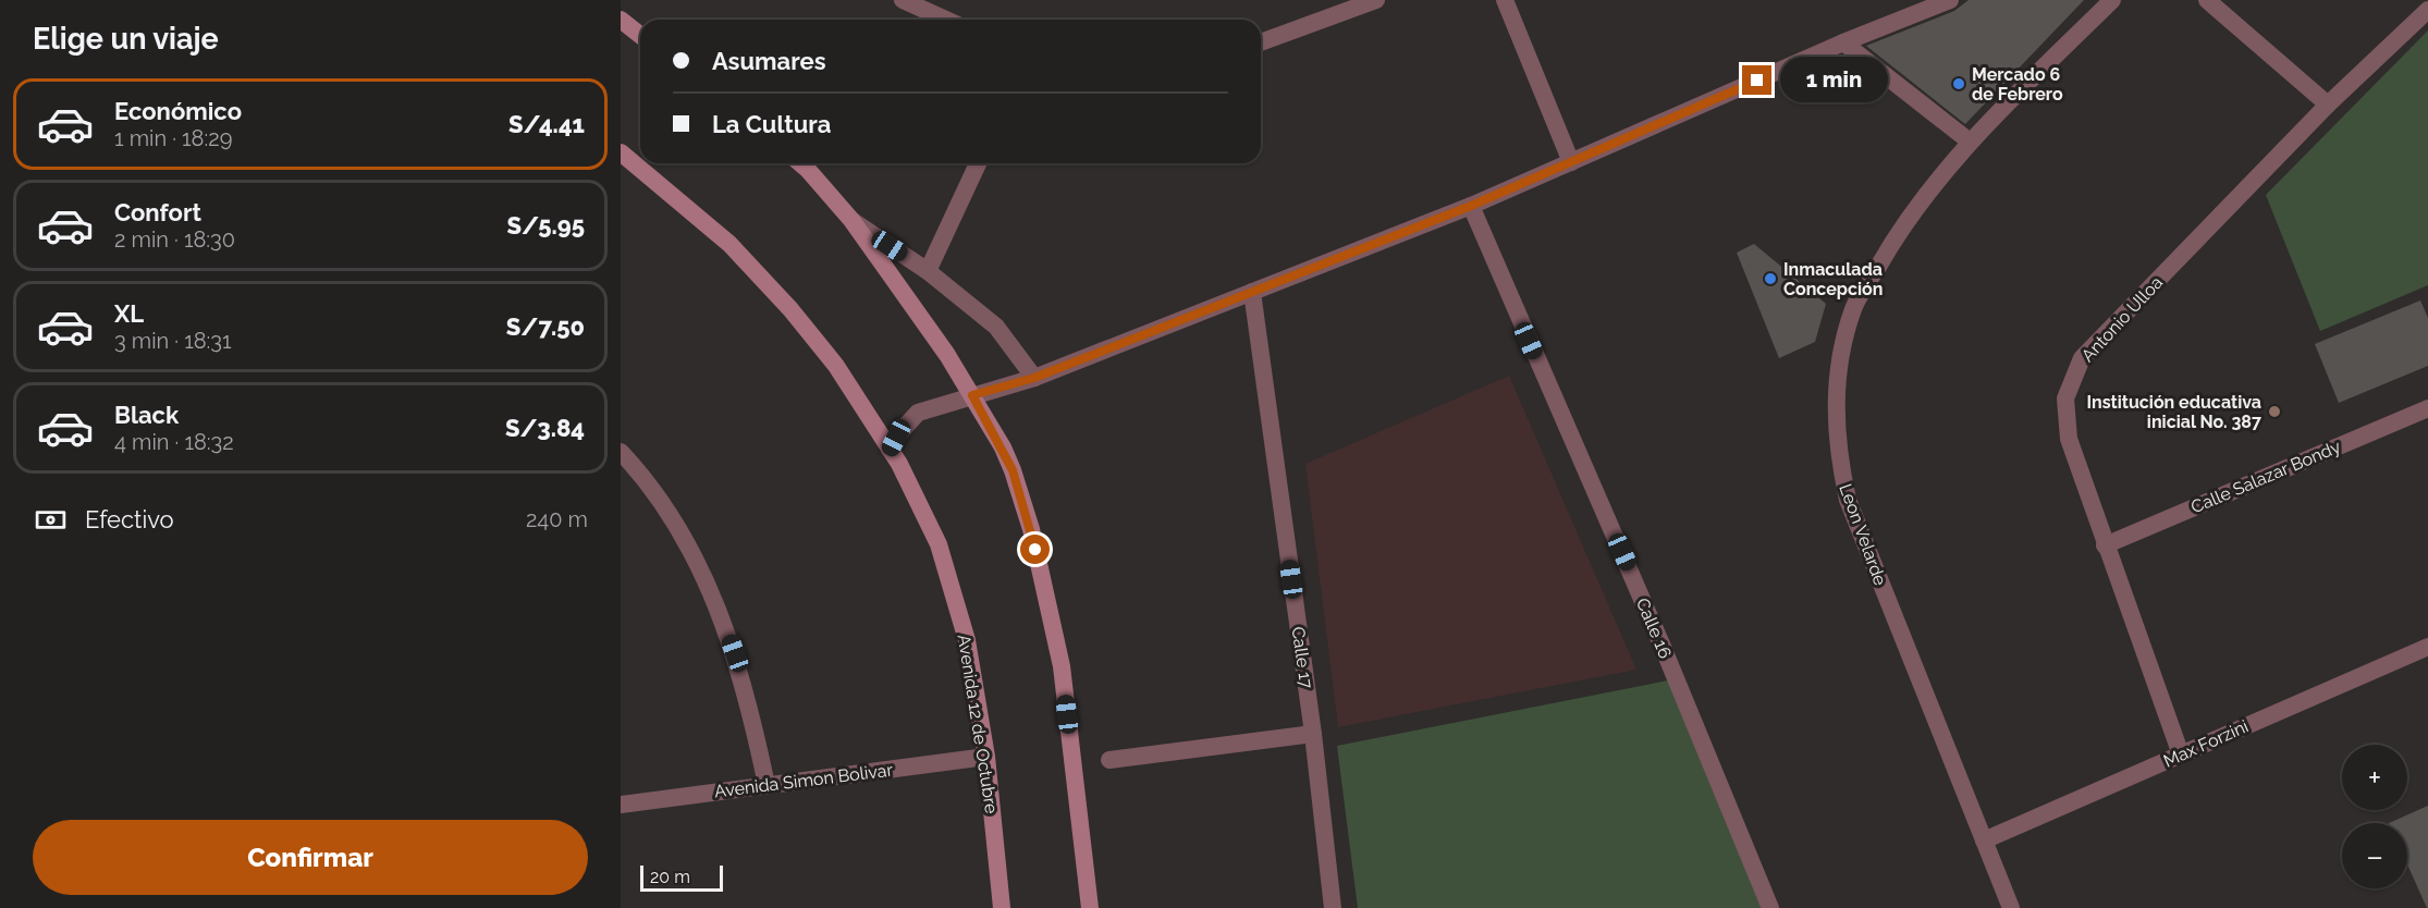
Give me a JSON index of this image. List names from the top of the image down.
{
  "streets": {
    "main road": ["Avenida 12 de Octubre"],
    "street": [
      "Antonio Ulloa",
      "Calle Salazar Bondy",
      "Leon Velarde",
      "Calle 16",
      "Calle 17",
      "Max Forzini",
      "Avenida Simon Bolivar"
    ]
  },
  "crossings": [
    ["Antonio Ulloa", "Calle Salazar Bondy"],
    ["Antonio Ulloa", "Max Forzini"],
    ["Leon Velarde", "Max Forzini"],
    ["Avenida 12 de Octubre", "Avenida Simon Bolivar"]
  ],
  "places": ["Mercado 6 de Febrero", "Inmaculada Concepción", "Institución educativa inicial No. 387"],
  "scale_bar": "20 m",
  "page": {
    "heading": "Elige un viaje",
    "banner": ["Asumares", "La Cultura"],
    "bubble": "1 min",
    "list": [
      {
        "name": "Económico",
        "note": "1 min · 18:29",
        "value": "S/4.41"
      },
      {
        "name": "Confort",
        "note": "2 min · 18:30",
        "value": "S/5.95"
      },
      {
        "name": "XL",
        "note": "3 min · 18:31",
        "value": "S/7.50"
      },
      {
        "name": "Black",
        "note": "4 min · 18:32",
        "value": "S/3.84"
      }
    ],
    "pay": ["Efectivo", "240 m"],
    "map_buttons": ["+", "−"],
    "buttons": "Confirmar",
    "scale": "20 m"
  }
}
